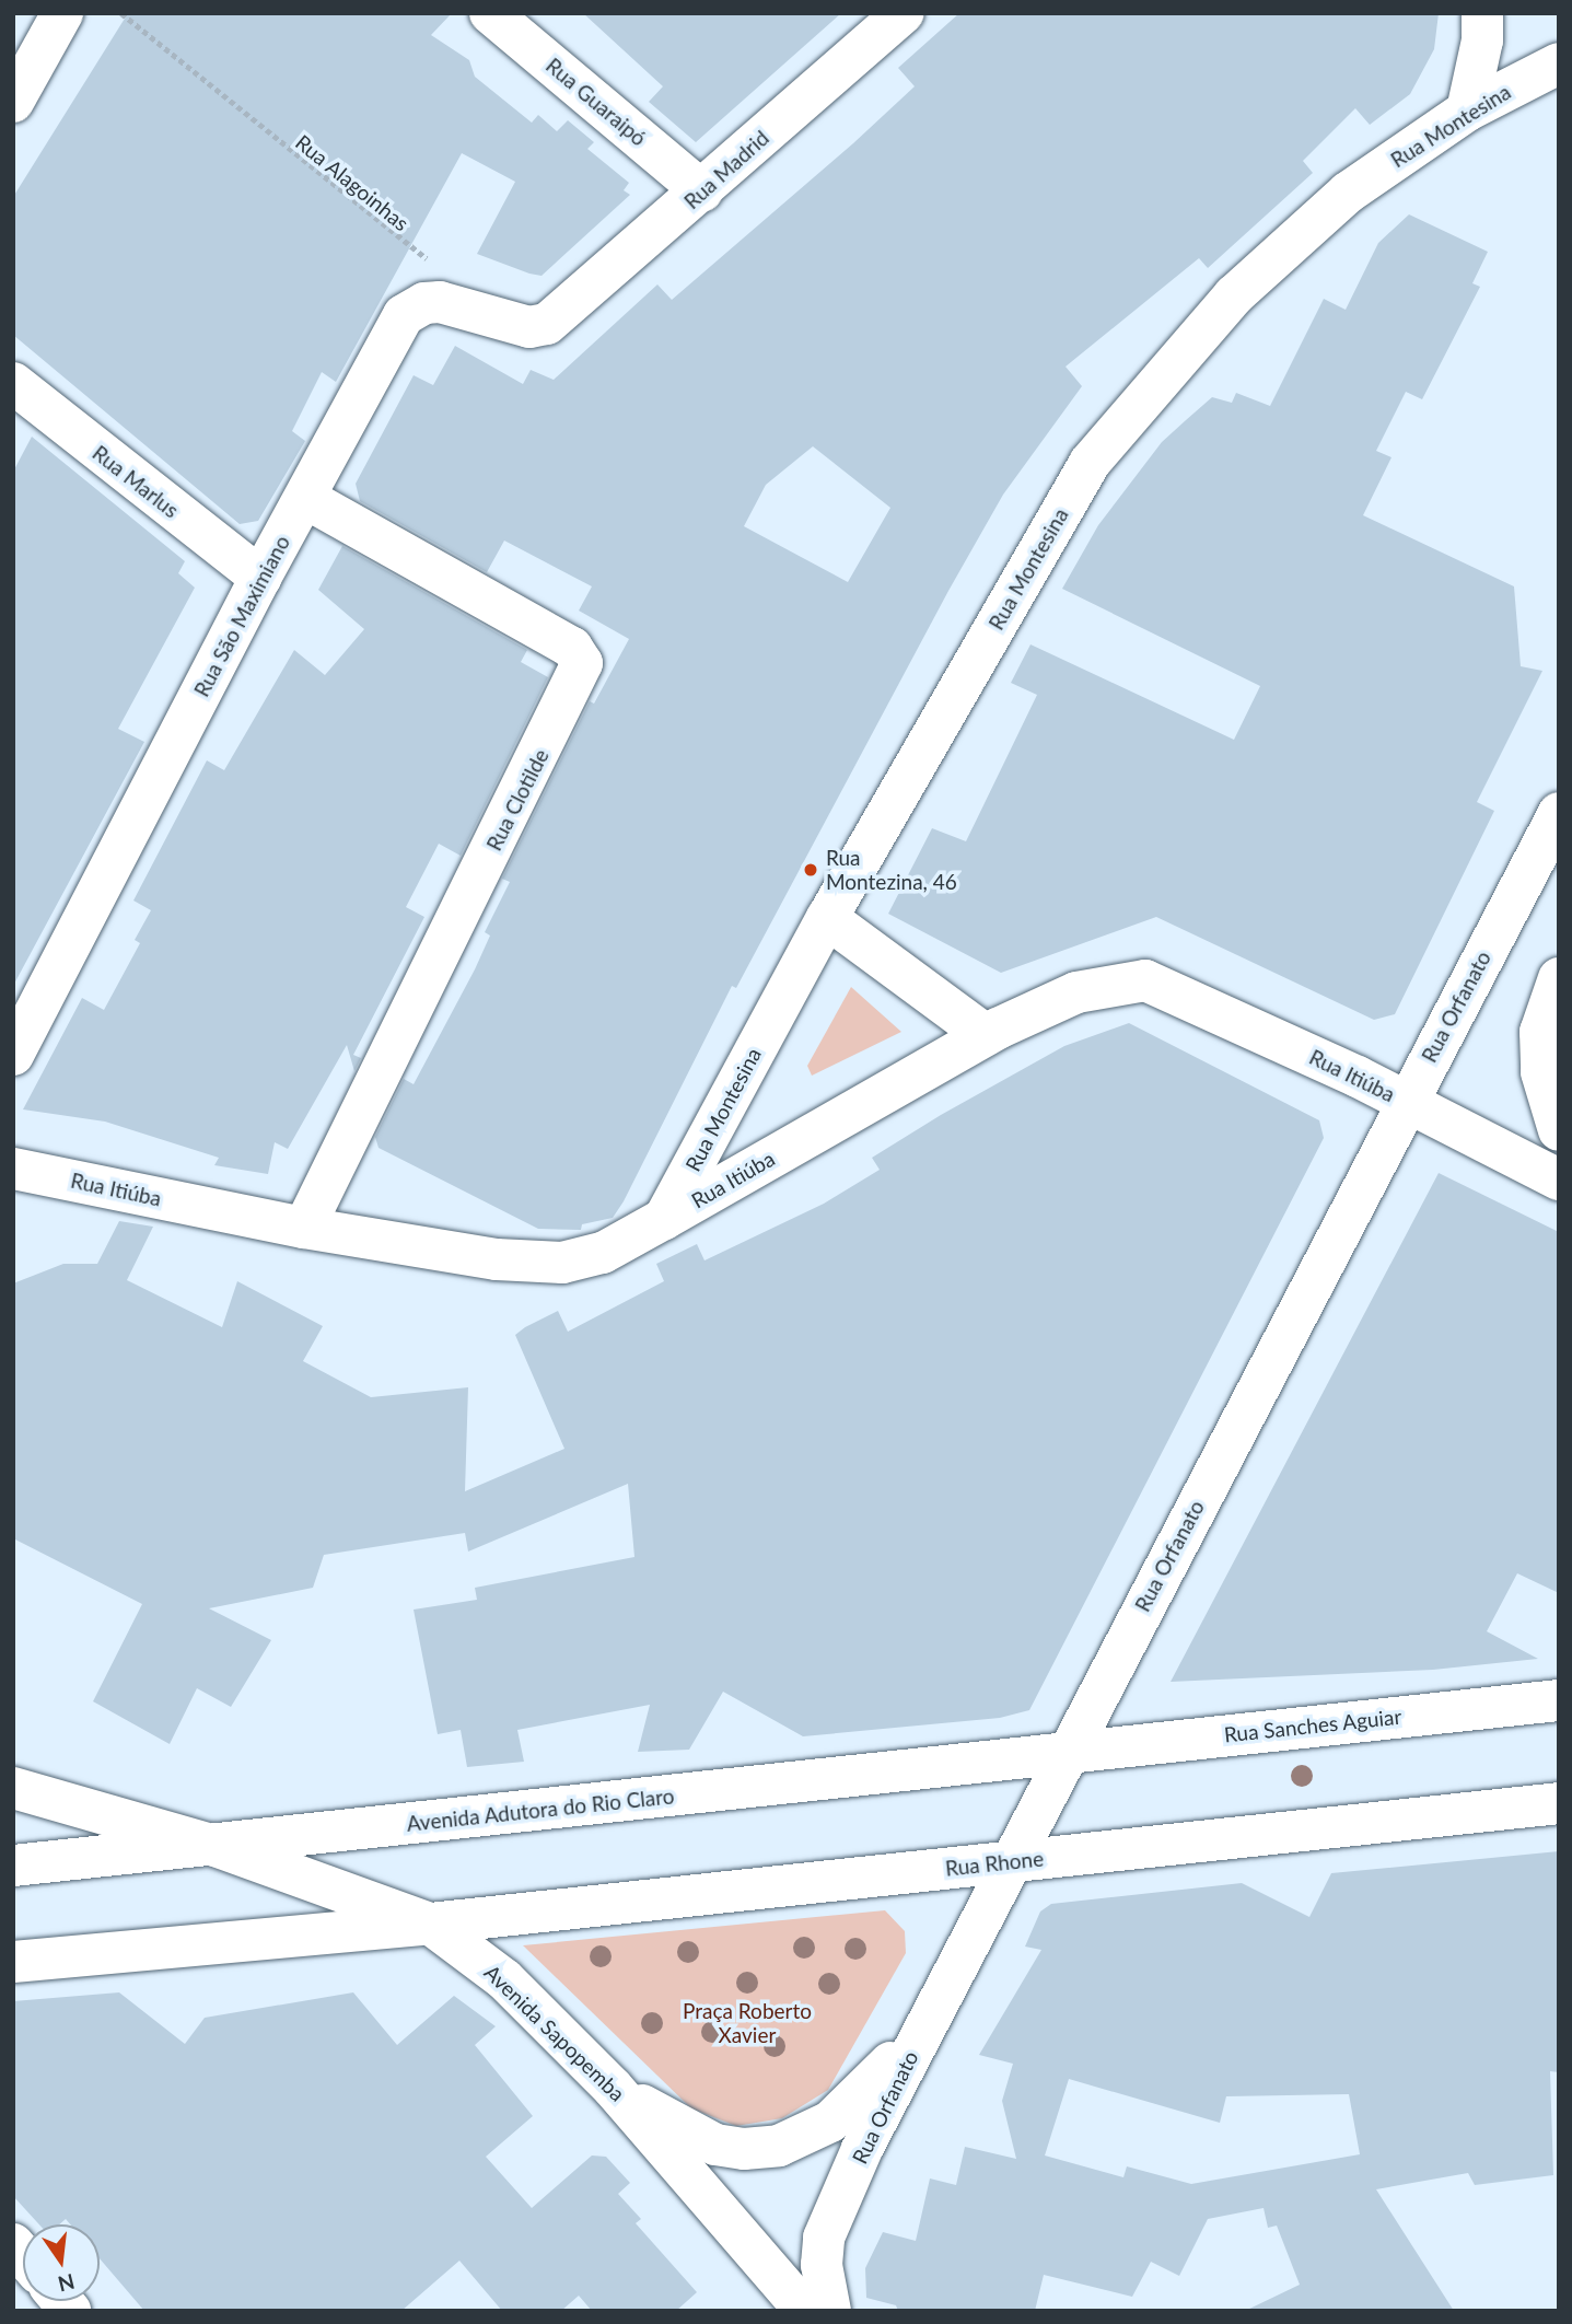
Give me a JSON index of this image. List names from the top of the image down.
{
  "streets": {
    "main road": [
      "Rua Guaraipó",
      "Rua Montesina",
      "Rua Madrid",
      "Rua Marlus",
      "Rua São Maximiano",
      "Rua Clotilde",
      "Rua Orfanato",
      "Rua Itiúba",
      "Rua Sanches Aguiar",
      "Avenida Adutora do Rio Claro",
      "Rua Rhone",
      "Avenida Sapopemba"
    ],
    "path": ["Rua Alagoinhas"]
  },
  "crossings": [
    ["Rua Guaraipó", "Rua Madrid"],
    ["Rua Montesina", "Rua Itiúba"],
    ["Rua Madrid", "Rua São Maximiano"],
    ["Rua Marlus", "Rua São Maximiano"],
    ["Rua São Maximiano", "Rua Clotilde"],
    ["Rua Clotilde", "Rua Itiúba"],
    ["Rua Orfanato", "Rua Itiúba"],
    ["Rua Orfanato", "Rua Sanches Aguiar"],
    ["Rua Orfanato", "Avenida Adutora do Rio Claro"],
    ["Rua Orfanato", "Rua Rhone"],
    ["Rua Sanches Aguiar", "Avenida Adutora do Rio Claro"],
    ["Avenida Adutora do Rio Claro", "Avenida Sapopemba"],
    ["Rua Rhone", "Avenida Sapopemba"]
  ],
  "parks": ["Praça Roberto Xavier"],
  "places": ["Rua Montezina, 46"],
  "north": "bottom"
}
